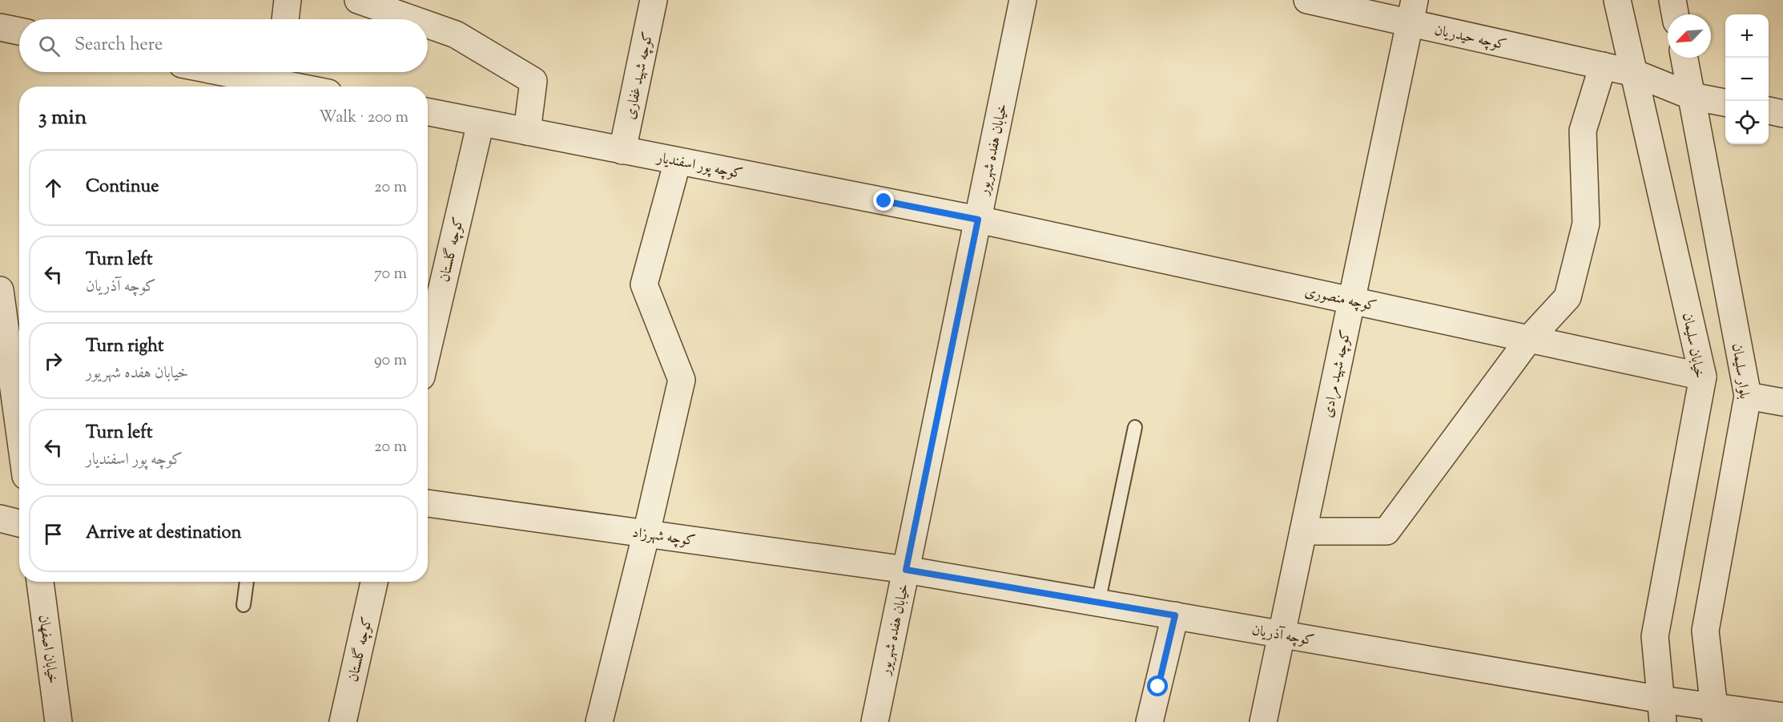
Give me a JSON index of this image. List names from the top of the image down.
{
  "streets": {
    "street": [
      "کوچه حیدریان",
      "کوچه شهید غفاری",
      "خیابان هفده شهریور",
      "کوچه پور اسفندیار",
      "کوچه گلستان",
      "کوچه منصوری",
      "خیابان سلیمان",
      "بلوار سلیمان",
      "کوچه شهید مرادی",
      "کوچه شهرزاد",
      "کوچه آذریان",
      "خیابان اصفهان"
    ]
  },
  "crossings": [
    ["کوچه حیدریان", "خیابان سلیمان"],
    ["کوچه حیدریان", "بلوار سلیمان"],
    ["کوچه حیدریان", "کوچه شهید مرادی"],
    ["کوچه شهید غفاری", "کوچه پور اسفندیار"],
    ["خیابان هفده شهریور", "کوچه پور اسفندیار"],
    ["خیابان هفده شهریور", "کوچه منصوری"],
    ["خیابان هفده شهریور", "کوچه شهرزاد"],
    ["خیابان هفده شهریور", "کوچه آذریان"],
    ["کوچه پور اسفندیار", "کوچه گلستان"],
    ["کوچه پور اسفندیار", "کوچه منصوری"],
    ["کوچه منصوری", "خیابان سلیمان"],
    ["کوچه منصوری", "کوچه شهید مرادی"],
    ["خیابان سلیمان", "کوچه آذریان"],
    ["بلوار سلیمان", "کوچه آذریان"],
    ["کوچه شهید مرادی", "کوچه آذریان"],
    ["کوچه شهرزاد", "کوچه آذریان"]
  ],
  "north": "bottom left",
  "page": {
    "map_buttons": ["+", "−"],
    "search": "Search here",
    "heading": ["3 min", "Walk · 200 m"],
    "list": [
      ["Continue", "20 m"],
      ["Turn left", "کوچه آذریان", "70 m"],
      ["Turn right", "خیابان هفده شهریور", "90 m"],
      ["Turn left", "کوچه پور اسفندیار", "20 m"],
      "Arrive at destination"
    ]
  }
}
